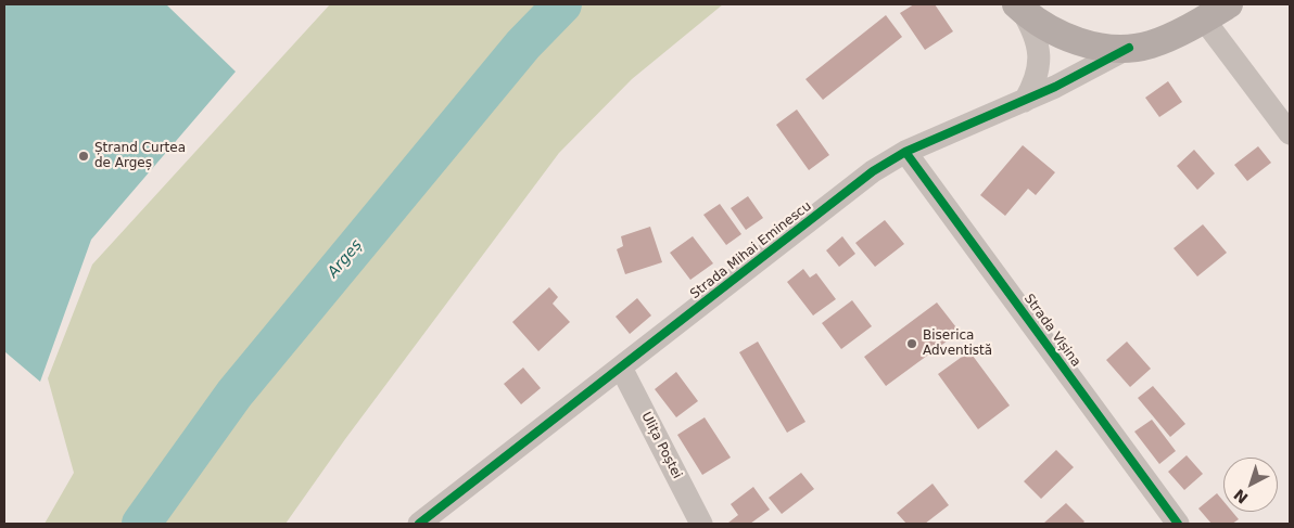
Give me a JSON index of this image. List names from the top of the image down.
{
  "streets": {
    "street": ["Strada Mihai Eminescu", "Strada Vișina", "Ulița Poștei"]
  },
  "crossings": [
    ["Strada Mihai Eminescu", "Strada Vișina"],
    ["Strada Mihai Eminescu", "Ulița Poștei"]
  ],
  "water": ["Argeș"],
  "places": ["Ștrand Curtea de Argeș", "Biserica Adventistă"],
  "north": "bottom left"
}
